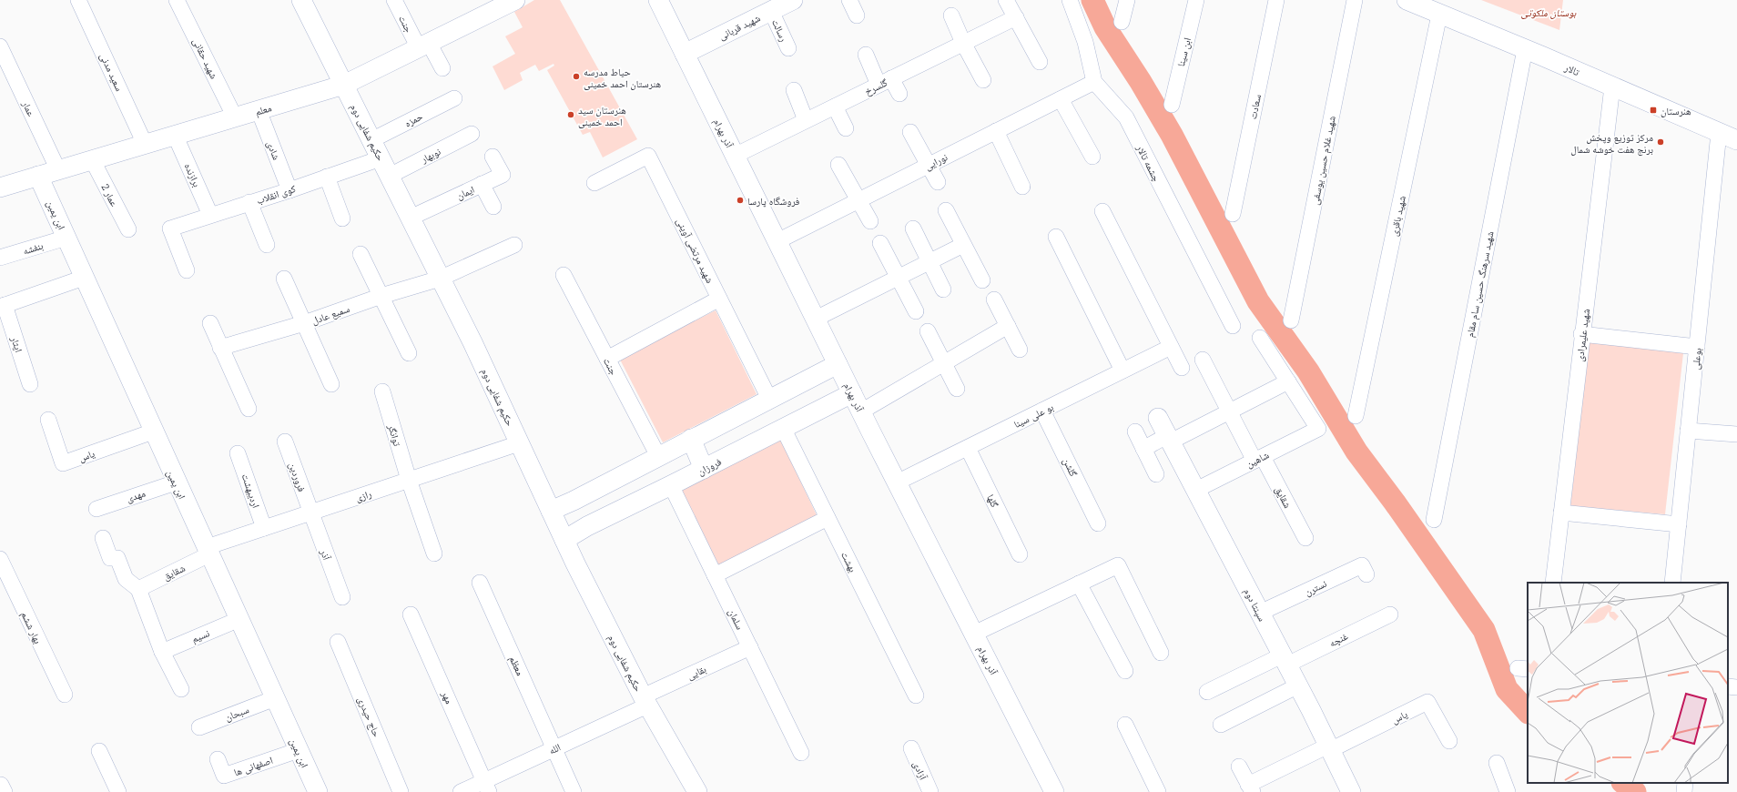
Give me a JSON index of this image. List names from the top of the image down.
{
  "streets": {
    "street": [
      "جنت",
      "شهید قربانی",
      "رسالت",
      "ابن سینا",
      "شهید حقانی",
      "تالار",
      "سعید مدنی",
      "گلسرخ",
      "سعادت",
      "عمار",
      "معلم",
      "حمزه",
      "حکیم شفایی دوم",
      "آذر بهرام",
      "شادی",
      "نوبهار",
      "شهید غلام حسین یوسفی",
      "نورایی",
      "چشمه تالار",
      "برازنده",
      "ایمان",
      "کوی انقلاب",
      "عمار 2",
      "ابن یمین",
      "شهید باقری",
      "بنفشه",
      "شهید مرتضی آوینی",
      "شهید سرهنگ حسین سام مقام",
      "سمیع عادل",
      "شهید علیمرادی",
      "ایثار",
      "بوعلی",
      "بو علی سینا",
      "توانگر",
      "یاس",
      "شاهین",
      "فروزان",
      "گلشن",
      "فروردین",
      "اردیبهشت",
      "مهدی",
      "رازی",
      "شقایق",
      "گلها",
      "آذر",
      "بهشت",
      "نسترن",
      "سپنتا دوم",
      "سلمان",
      "بهار ششم",
      "نسیم",
      "غنچه",
      "معظم",
      "بقایی",
      "مهر",
      "سبحان",
      "حاج حیدری",
      "الله",
      "اصفهانی ها",
      "آزادی"
    ]
  },
  "crossings": [
    ["جنت", "معلم"],
    ["شهید قربانی", "رسالت"],
    ["شهید قربانی", "آذر بهرام"],
    ["شهید حقانی", "معلم"],
    ["تالار", "شهید باقری"],
    ["تالار", "شهید سرهنگ حسین سام مقام"],
    ["تالار", "شهید علیمرادی"],
    ["تالار", "بوعلی"],
    ["سعید مدنی", "معلم"],
    ["گلسرخ", "آذر بهرام"],
    ["عمار", "معلم"],
    ["معلم", "حکیم شفایی دوم"],
    ["معلم", "شادی"],
    ["معلم", "برازنده"],
    ["معلم", "عمار 2"],
    ["معلم", "ابن یمین"],
    ["حمزه", "حکیم شفایی دوم"],
    ["حکیم شفایی دوم", "نوبهار"],
    ["حکیم شفایی دوم", "ایمان"],
    ["حکیم شفایی دوم", "کوی انقلاب"],
    ["حکیم شفایی دوم", "سمیع عادل"],
    ["حکیم شفایی دوم", "فروزان"],
    ["حکیم شفایی دوم", "رازی"],
    ["حکیم شفایی دوم", "بقایی"],
    ["حکیم شفایی دوم", "الله"],
    ["آذر بهرام", "نورایی"],
    ["آذر بهرام", "بو علی سینا"],
    ["آذر بهرام", "فروزان"],
    ["شادی", "کوی انقلاب"],
    ["نورایی", "چشمه تالار"],
    ["برازنده", "کوی انقلاب"],
    ["ابن یمین", "بنفشه"],
    ["ابن یمین", "یاس"],
    ["ابن یمین", "مهدی"],
    ["ابن یمین", "رازی"],
    ["ابن یمین", "شقایق"],
    ["ابن یمین", "نسیم"],
    ["ابن یمین", "سبحان"],
    ["ابن یمین", "اصفهانی ها"],
    ["بو علی سینا", "گلشن"],
    ["بو علی سینا", "گلها"],
    ["توانگر", "رازی"],
    ["یاس", "سپنتا دوم"],
    ["شاهین", "شقایق"],
    ["شاهین", "سپنتا دوم"],
    ["فروزان", "بهشت"],
    ["فروزان", "سلمان"],
    ["فروردین", "رازی"],
    ["فروردین", "آذر"],
    ["اردیبهشت", "رازی"],
    ["رازی", "شقایق"],
    ["رازی", "آذر"],
    ["نسترن", "سپنتا دوم"],
    ["سپنتا دوم", "غنچه"],
    ["سلمان", "بقایی"],
    ["معظم", "الله"],
    ["بقایی", "الله"],
    ["مهر", "الله"]
  ],
  "parks": ["بوستان ملکوتی"],
  "places": {
    "other": [
      "حیاط مدرسه هنرستان احمد خمینی",
      "هنرستان سید احمد خمینی",
      "مرکز توزیع وپخش برنج هفت خوشه شمال",
      "فروشگاه پارسا"
    ],
    "transit": ["هنرستان"]
  }
}
